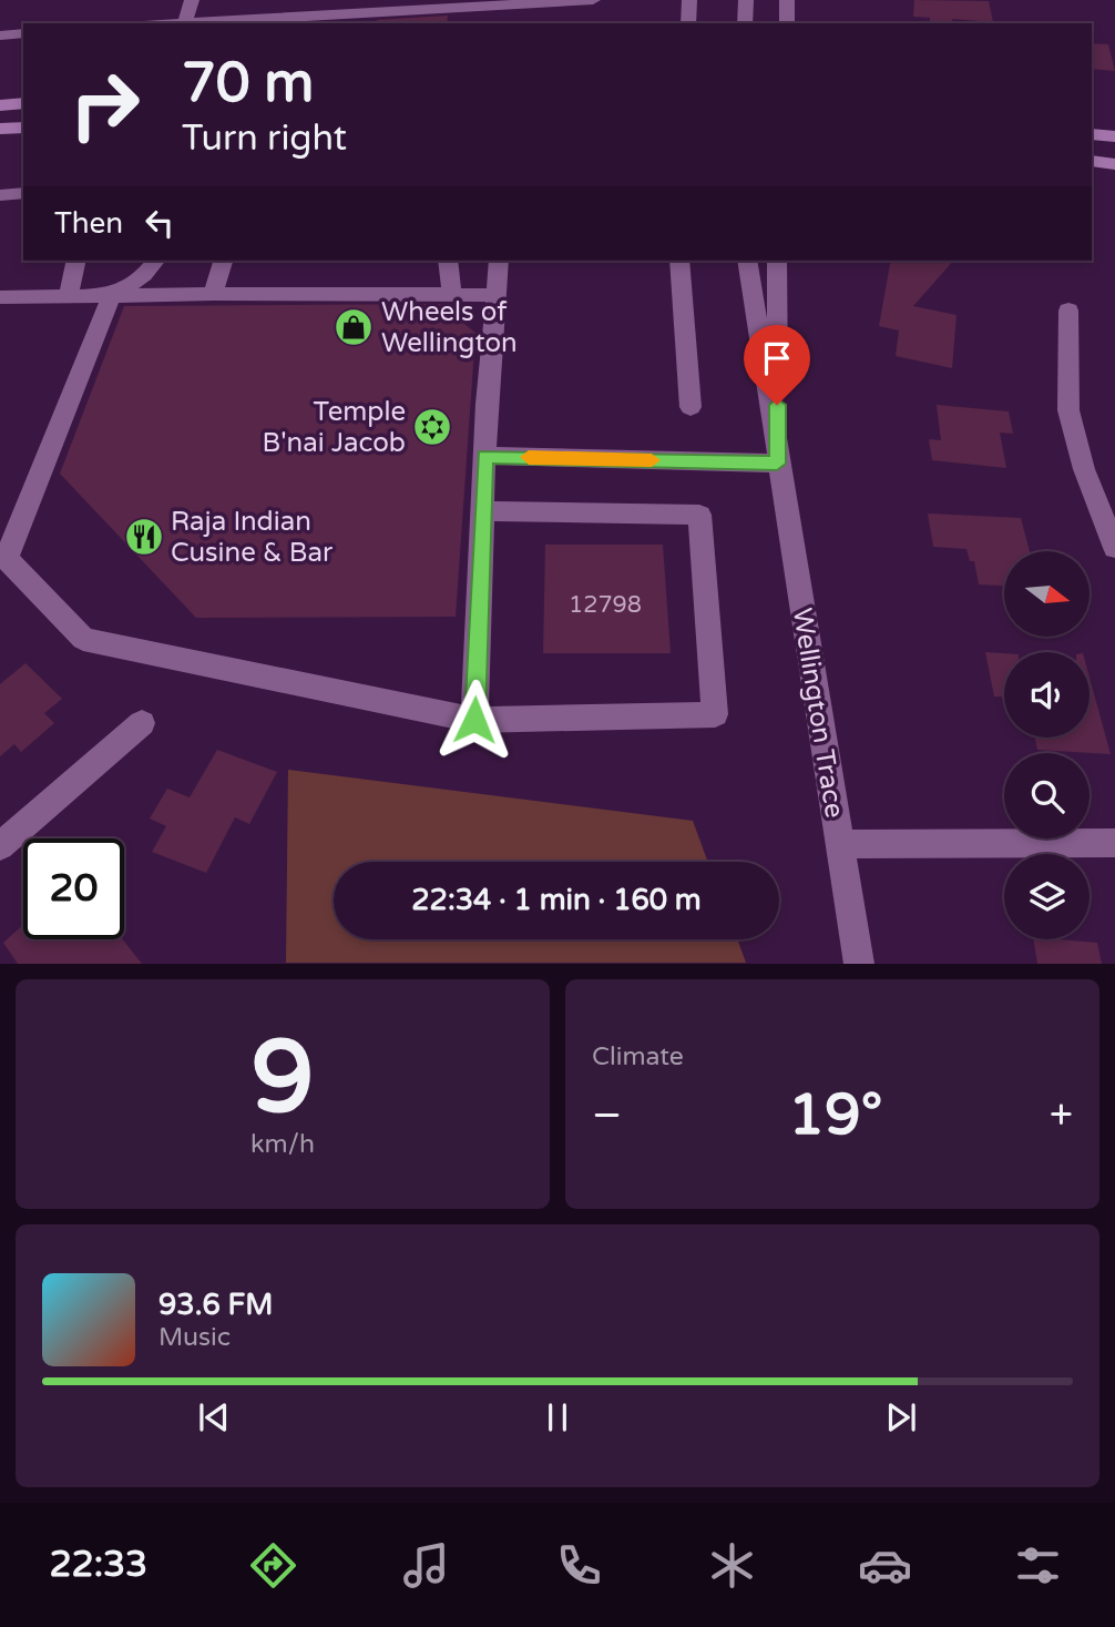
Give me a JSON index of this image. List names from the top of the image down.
{
  "streets": {
    "street": ["Wellington Trace"]
  },
  "places": {
    "shop": ["Wheels of Wellington"],
    "synagogue": ["Temple B'nai Jacob"],
    "restaurant": ["Raja Indian Cusine & Bar"]
  },
  "house_numbers": ["12798"],
  "north": "right",
  "page": {
    "turn": ["70 m", "Turn right"],
    "then": "Then",
    "limit": "20",
    "trip": "22:34 · 1 min · 160 m",
    "tile": [
      ["9", "km/h"],
      "Climate"
    ],
    "heat": ["−", "19°", "+"],
    "song": ["93.6 FM", "Music"],
    "tabs": "22:33"
  }
}
